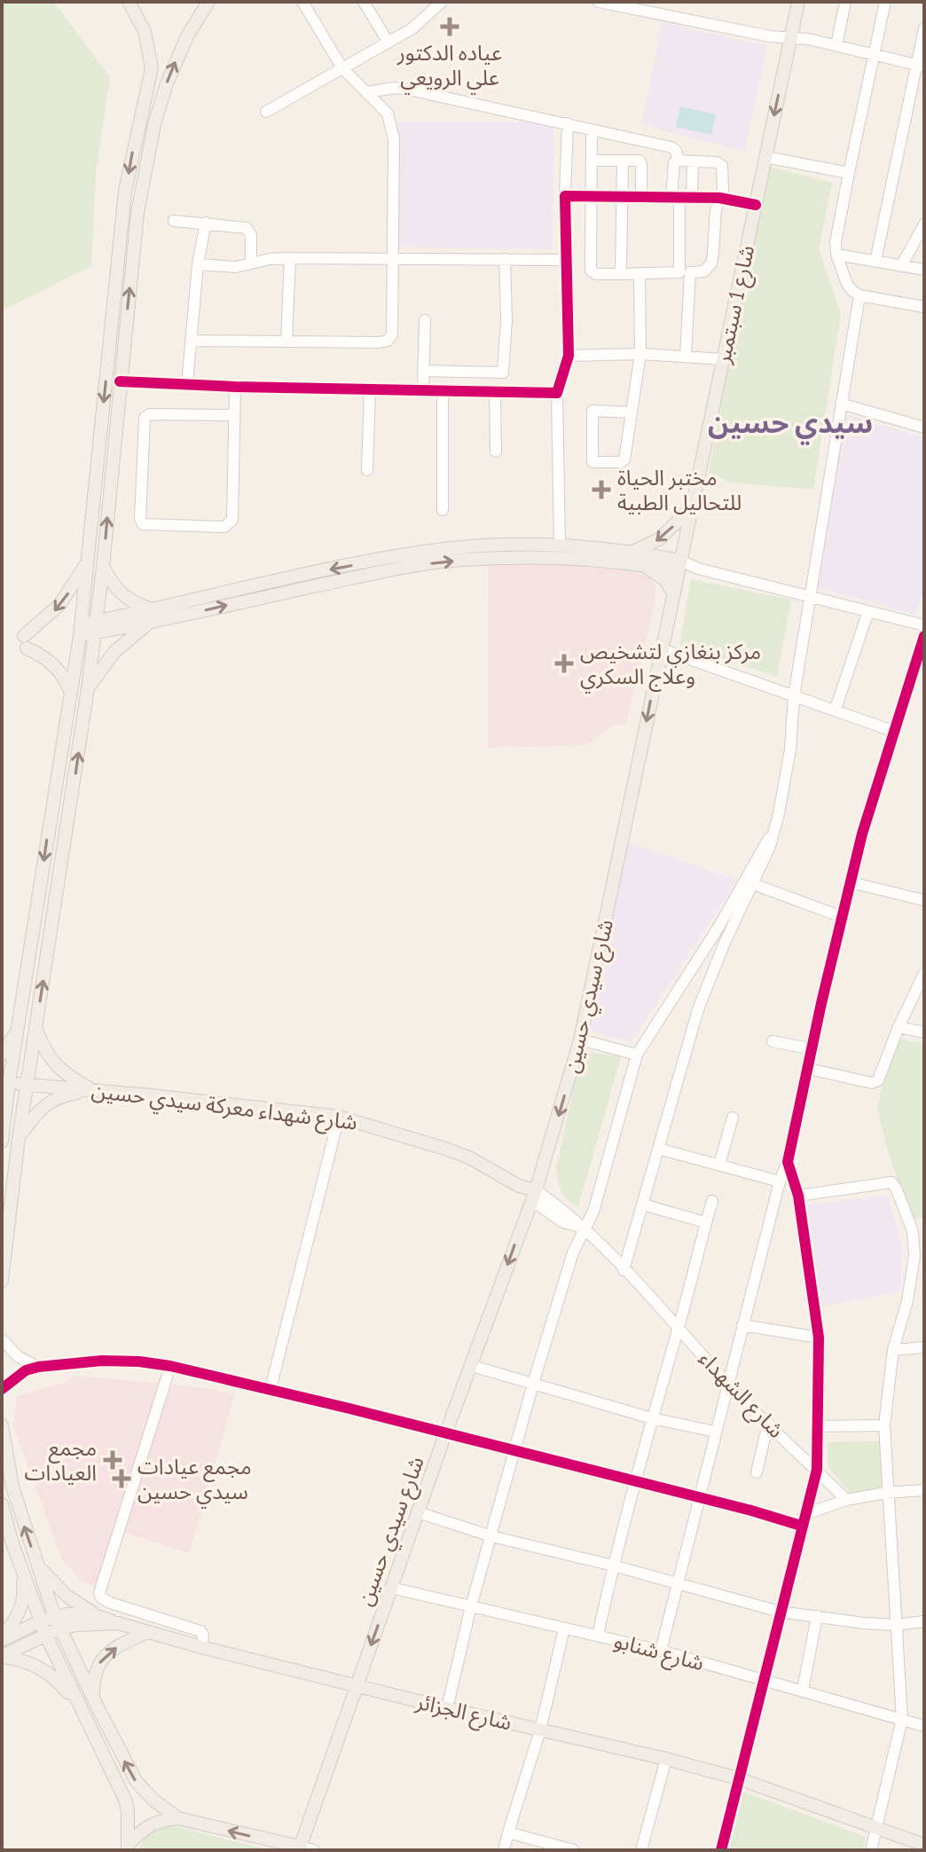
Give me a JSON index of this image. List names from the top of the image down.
{
  "streets": {
    "main road": [
      "شارع 1 سبتمبر",
      "شارع سيدي حسين",
      "شارع شهداء معركة سيدي حسين",
      "شارع الجزائر"
    ],
    "street": ["شارع الشهداء", "شارع شنابو"]
  },
  "crossings": [
    ["شارع 1 سبتمبر", "شارع سيدي حسين"],
    ["شارع سيدي حسين", "شارع شهداء معركة سيدي حسين"],
    ["شارع سيدي حسين", "شارع الشهداء"],
    ["شارع سيدي حسين", "شارع شنابو"],
    ["شارع سيدي حسين", "شارع الجزائر"],
    ["شارع شهداء معركة سيدي حسين", "شارع الشهداء"]
  ],
  "one_way": ["شارع سيدي حسين"],
  "districts": ["سيدي حسين"],
  "places": {
    "health": [
      "عياده الدكتور علي الرويعي",
      "مختبر الحياة للتحاليل الطبية",
      "مركز بنغازي لتشخيص وعلاج السكري",
      "مجمع العيادات",
      "مجمع عيادات سيدي حسين"
    ]
  }
}
